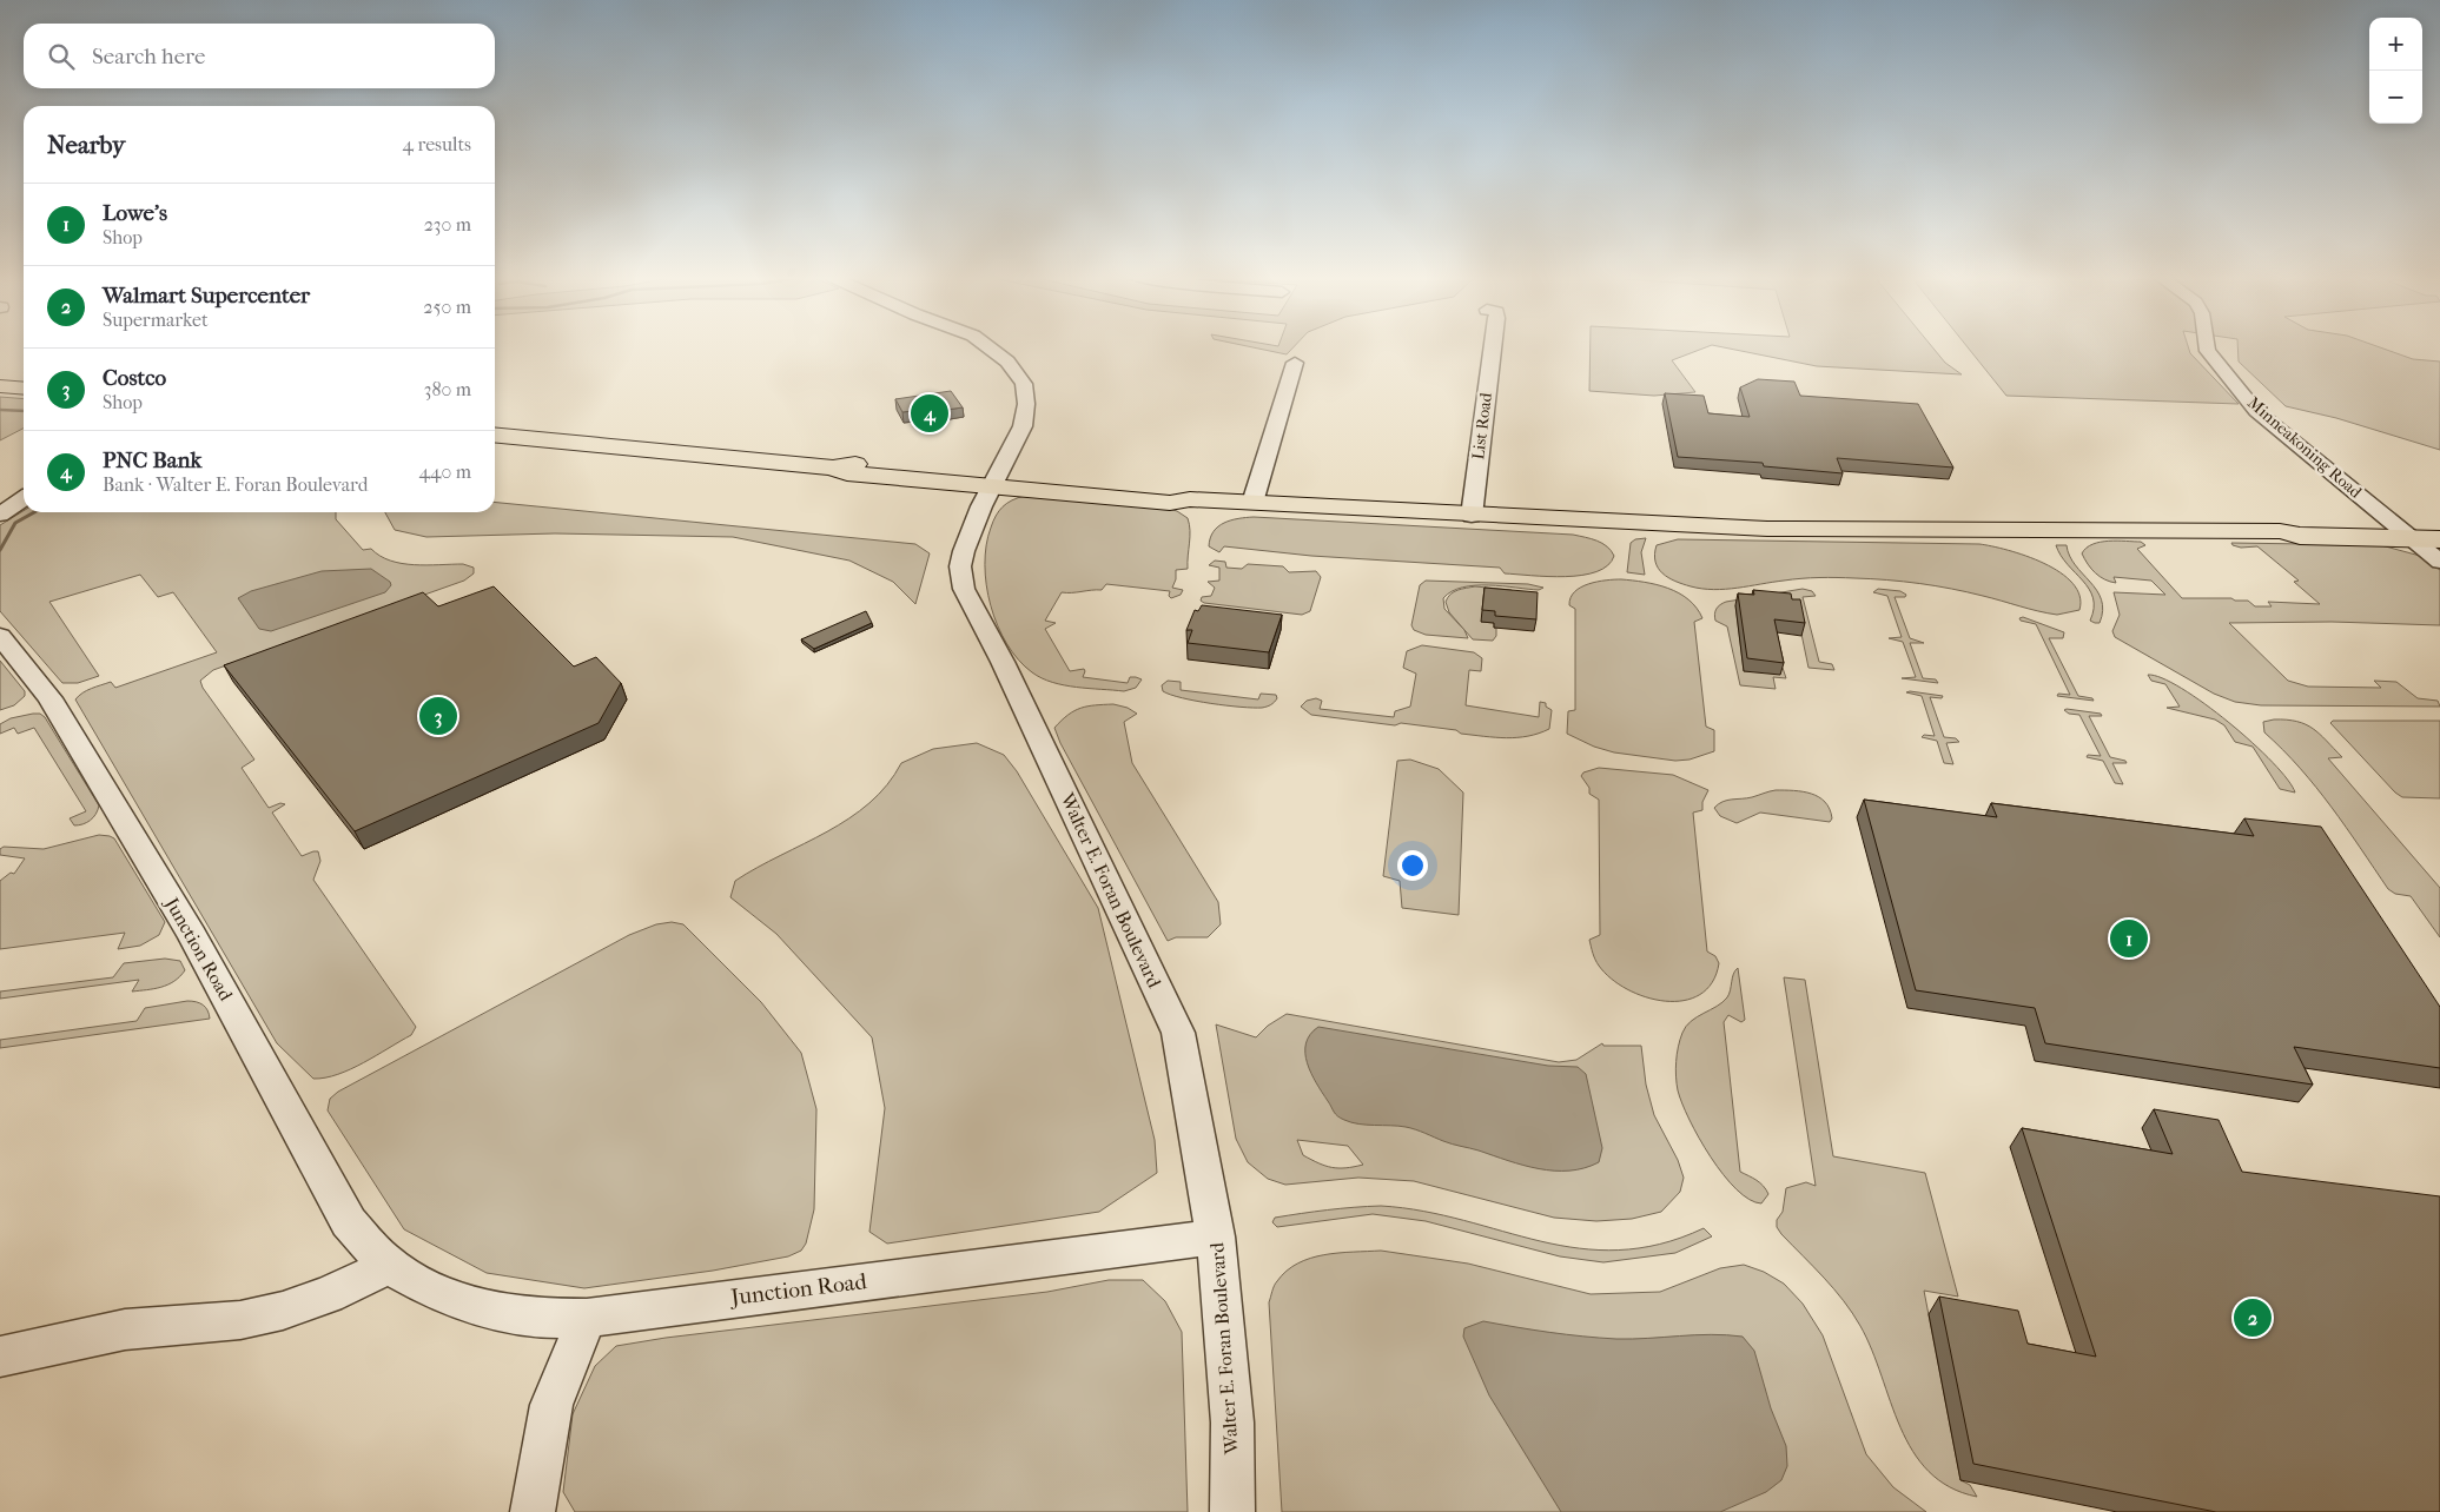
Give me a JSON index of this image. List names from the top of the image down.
{
  "streets": {
    "street": [
      "List Road",
      "Minneakoning Road",
      "Walter E. Foran Boulevard",
      "Junction Road"
    ]
  },
  "crossings": [
    ["Walter E. Foran Boulevard", "Junction Road"]
  ],
  "page": {
    "map_buttons": ["+", "−"],
    "search": "Search here",
    "heading": ["Nearby", "4 results"],
    "list": [
      {
        "mark": "1",
        "name": "Lowe's",
        "note": "Shop",
        "value": "230 m"
      },
      {
        "mark": "2",
        "name": "Walmart Supercenter",
        "note": "Supermarket",
        "value": "250 m"
      },
      {
        "mark": "3",
        "name": "Costco",
        "note": "Shop",
        "value": "380 m"
      },
      {
        "mark": "4",
        "name": "PNC Bank",
        "note": "Bank · Walter E. Foran Boulevard",
        "value": "440 m"
      }
    ],
    "pins": [
      "4",
      "3",
      "1",
      "2"
    ]
  }
}
